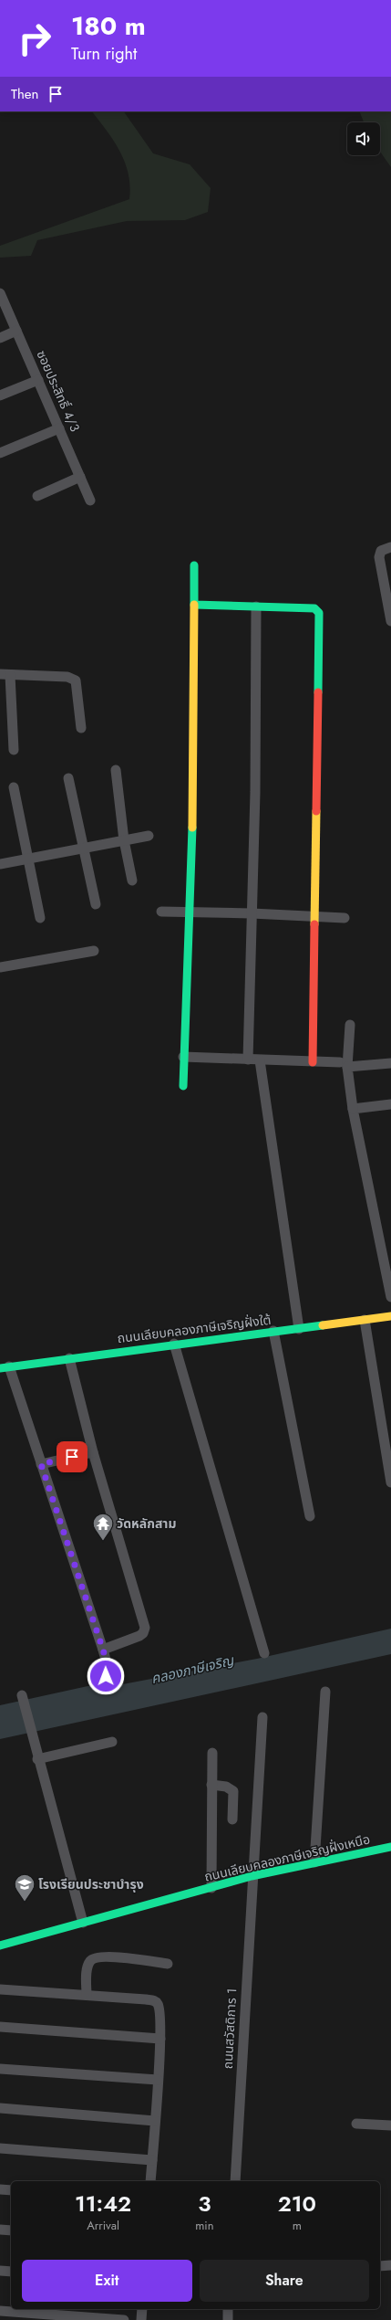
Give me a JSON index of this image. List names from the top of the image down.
{
  "streets": {
    "street": [
      "ซอยประสิทธิ์ 4/3",
      "ถนนเลียบคลองภาษีเจริญฝั่งใต้",
      "ถนนเลียบคลองภาษีเจริญฝั่งเหนือ",
      "ถนนสวัสดิการ 1"
    ]
  },
  "crossings": [
    ["ถนนเลียบคลองภาษีเจริญฝั่งเหนือ", "ถนนสวัสดิการ 1"]
  ],
  "water": ["คลองภาษีเจริญ"],
  "places": {
    "temple": ["วัดหลักสาม"],
    "school or university": ["โรงเรียนประชาบำรุง"]
  },
  "page": {
    "turn": ["180 m", "Turn right"],
    "then": "Then",
    "eta": [
      "11:42",
      "Arrival",
      "3",
      "min",
      "210",
      "m"
    ],
    "buttons": ["Exit", "Share"]
  }
}
